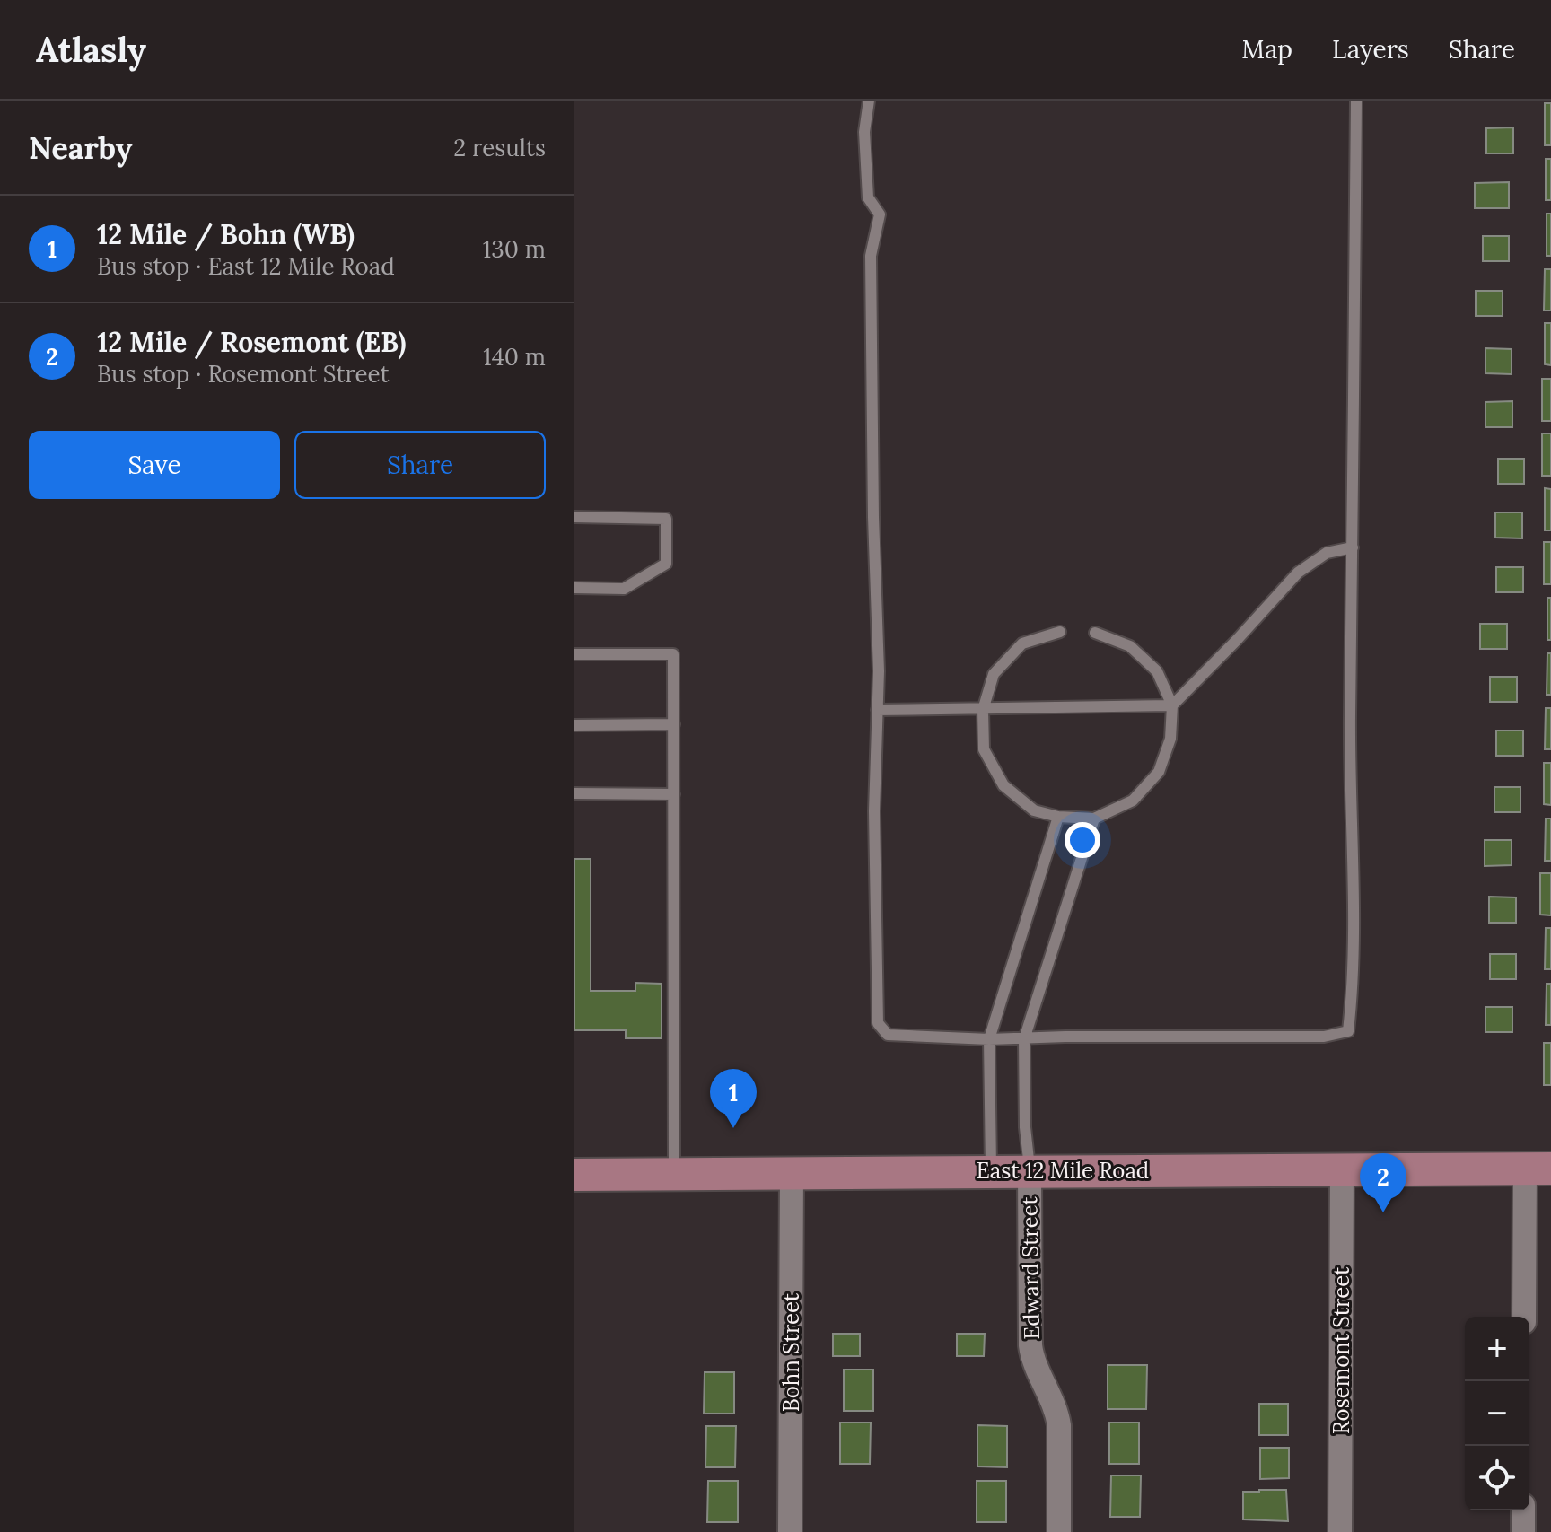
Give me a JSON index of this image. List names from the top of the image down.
{
  "streets": {
    "main road": ["East 12 Mile Road"],
    "street": ["Edward Street", "Rosemont Street", "Bohn Street"]
  },
  "crossings": [
    ["East 12 Mile Road", "Edward Street"],
    ["East 12 Mile Road", "Rosemont Street"],
    ["East 12 Mile Road", "Bohn Street"]
  ],
  "page": {
    "header": "Atlasly",
    "nav": ["Map", "Layers", "Share"],
    "heading": ["Nearby", "2 results"],
    "list": [
      {
        "mark": "1",
        "name": "12 Mile / Bohn (WB)",
        "note": "Bus stop · East 12 Mile Road",
        "value": "130 m"
      },
      {
        "mark": "2",
        "name": "12 Mile / Rosemont (EB)",
        "note": "Bus stop · Rosemont Street",
        "value": "140 m"
      }
    ],
    "buttons": ["Save", "Share"],
    "pins": ["1", "2"],
    "map_buttons": ["+", "−"]
  }
}
